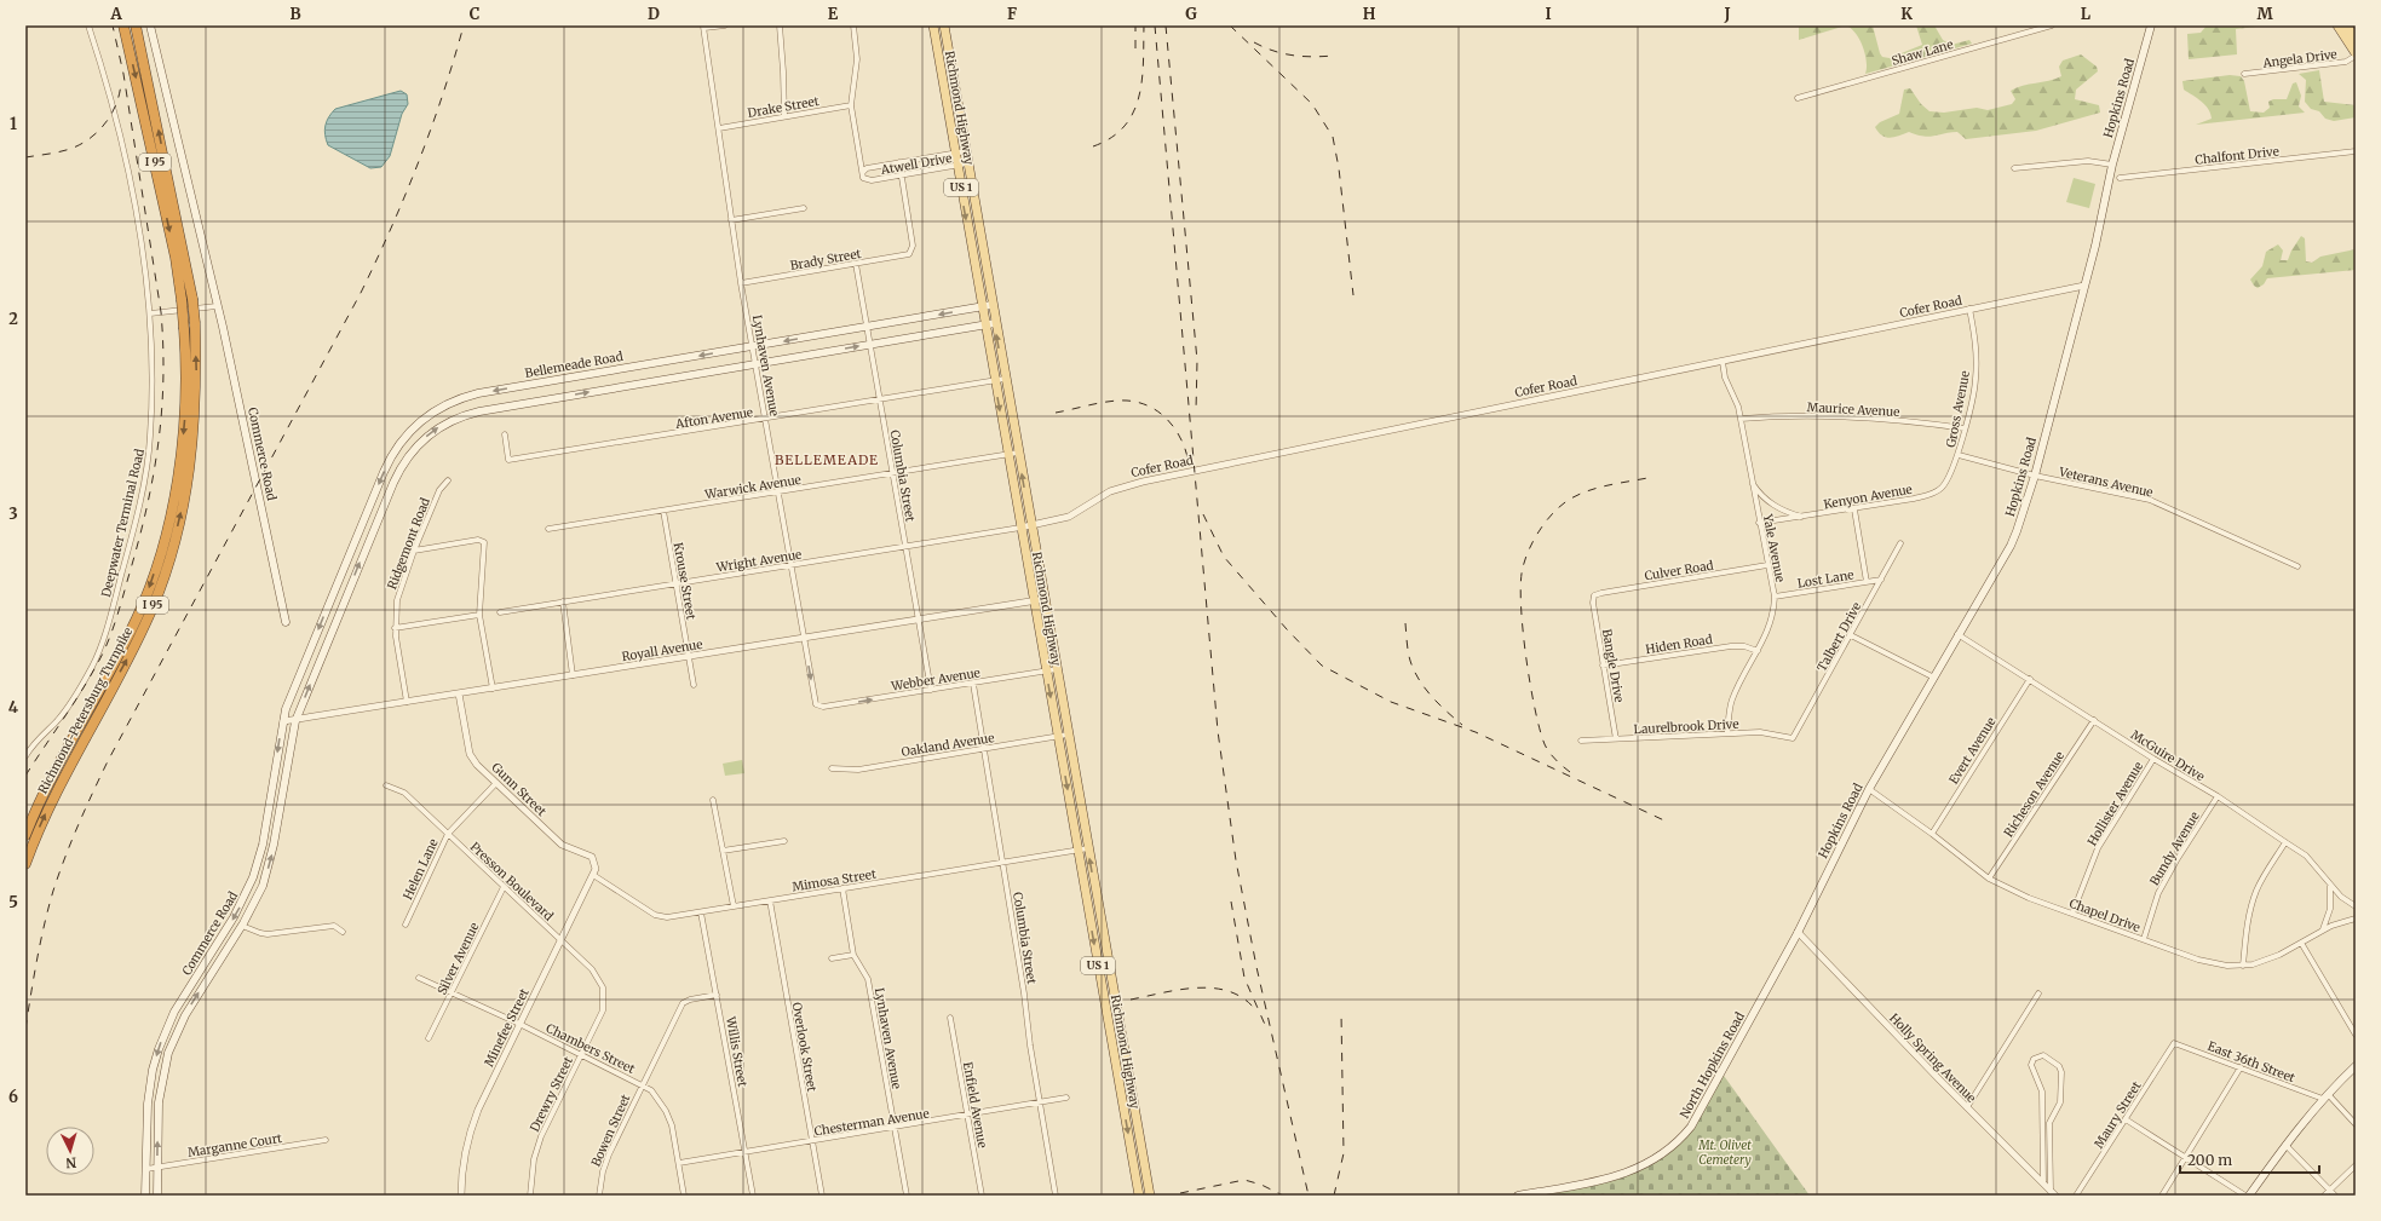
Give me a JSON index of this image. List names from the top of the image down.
{
  "streets": {
    "highway": ["I 95", "Richmond-Petersburg Turnpike"],
    "main road": [
      "Hopkins Road",
      "Richmond Highway",
      "US 1",
      "Bellemeade Road",
      "Commerce Road",
      "North Hopkins Road"
    ],
    "street": [
      "Shaw Lane",
      "Angela Drive",
      "Drake Street",
      "Chalfont Drive",
      "Atwell Drive",
      "Brady Street",
      "Cofer Road",
      "Lynhaven Avenue",
      "Maurice Avenue",
      "Gross Avenue",
      "Afton Avenue",
      "Columbia Street",
      "Veterans Avenue",
      "Warwick Avenue",
      "Kenyon Avenue",
      "Deepwater Terminal Road",
      "Ridgemont Road",
      "Yale Avenue",
      "Wright Avenue",
      "Culver Road",
      "Lost Lane",
      "Krouse Street",
      "Talbert Drive",
      "Hiden Road",
      "Royall Avenue",
      "Bangle Drive",
      "Webber Avenue",
      "Laurelbrook Drive",
      "Oakland Avenue",
      "Evert Avenue",
      "McGuire Drive",
      "Gunn Street",
      "Richeson Avenue",
      "Hollister Avenue",
      "Bundy Avenue",
      "Helen Lane",
      "Mimosa Street",
      "Presson Boulevard",
      "Chapel Drive",
      "Silver Avenue",
      "Minefee Street",
      "Overlook Street",
      "Chambers Street",
      "Willis Street",
      "Holly Spring Avenue",
      "East 36th Street",
      "Drewry Street",
      "Enfield Avenue",
      "Maury Street",
      "Chesterman Avenue",
      "Bowen Street",
      "Marganne Court"
    ]
  },
  "crossings": [
    ["Hopkins Road", "Cofer Road"],
    ["Hopkins Road", "Veterans Avenue"],
    ["Hopkins Road", "McGuire Drive"],
    ["Hopkins Road", "Chapel Drive"],
    ["Hopkins Road", "North Hopkins Road"],
    ["Drake Street", "Lynhaven Avenue"],
    ["Richmond Highway", "Atwell Drive"],
    ["Richmond Highway", "Cofer Road"],
    ["Richmond Highway", "Bellemeade Road"],
    ["Richmond Highway", "Afton Avenue"],
    ["Richmond Highway", "Warwick Avenue"],
    ["Richmond Highway", "Wright Avenue"],
    ["Richmond Highway", "Royall Avenue"],
    ["Richmond Highway", "Webber Avenue"],
    ["Richmond Highway", "Oakland Avenue"],
    ["Richmond Highway", "Mimosa Street"],
    ["Atwell Drive", "Brady Street"],
    ["Brady Street", "Lynhaven Avenue"],
    ["Brady Street", "Columbia Street"],
    ["Cofer Road", "Gross Avenue"],
    ["Cofer Road", "Yale Avenue"],
    ["Cofer Road", "Wright Avenue"],
    ["Bellemeade Road", "Lynhaven Avenue"],
    ["Bellemeade Road", "Commerce Road"],
    ["Bellemeade Road", "Columbia Street"],
    ["Lynhaven Avenue", "Afton Avenue"],
    ["Lynhaven Avenue", "Commerce Road"],
    ["Lynhaven Avenue", "Warwick Avenue"],
    ["Lynhaven Avenue", "Wright Avenue"],
    ["Lynhaven Avenue", "Royall Avenue"],
    ["Lynhaven Avenue", "Webber Avenue"],
    ["Lynhaven Avenue", "Mimosa Street"],
    ["Lynhaven Avenue", "Chesterman Avenue"],
    ["Maurice Avenue", "Gross Avenue"],
    ["Maurice Avenue", "Yale Avenue"],
    ["Gross Avenue", "Veterans Avenue"],
    ["Gross Avenue", "Kenyon Avenue"],
    ["Afton Avenue", "Columbia Street"],
    ["Commerce Road", "Royall Avenue"],
    ["Commerce Road", "Marganne Court"],
    ["Columbia Street", "Warwick Avenue"],
    ["Columbia Street", "Wright Avenue"],
    ["Columbia Street", "Royall Avenue"],
    ["Columbia Street", "Webber Avenue"],
    ["Columbia Street", "Oakland Avenue"],
    ["Columbia Street", "Mimosa Street"],
    ["Columbia Street", "Chesterman Avenue"],
    ["Veterans Avenue", "Kenyon Avenue"],
    ["Warwick Avenue", "Krouse Street"],
    ["Kenyon Avenue", "Yale Avenue"],
    ["Ridgemont Road", "Royall Avenue"],
    ["Yale Avenue", "Culver Road"],
    ["Yale Avenue", "Lost Lane"],
    ["Yale Avenue", "Hiden Road"],
    ["Yale Avenue", "Laurelbrook Drive"],
    ["Wright Avenue", "Krouse Street"],
    ["Culver Road", "Bangle Drive"],
    ["Lost Lane", "Talbert Drive"],
    ["Krouse Street", "Royall Avenue"],
    ["Talbert Drive", "Laurelbrook Drive"],
    ["Hiden Road", "Bangle Drive"],
    ["Royall Avenue", "Gunn Street"],
    ["Bangle Drive", "Laurelbrook Drive"],
    ["Evert Avenue", "McGuire Drive"],
    ["Evert Avenue", "Chapel Drive"],
    ["McGuire Drive", "Richeson Avenue"],
    ["McGuire Drive", "Hollister Avenue"],
    ["McGuire Drive", "Bundy Avenue"],
    ["Gunn Street", "Helen Lane"],
    ["Gunn Street", "Mimosa Street"],
    ["Gunn Street", "Minefee Street"],
    ["Richeson Avenue", "Chapel Drive"],
    ["Hollister Avenue", "Chapel Drive"],
    ["Bundy Avenue", "Chapel Drive"],
    ["Helen Lane", "Presson Boulevard"],
    ["Mimosa Street", "Minefee Street"],
    ["Mimosa Street", "Overlook Street"],
    ["Mimosa Street", "Willis Street"],
    ["Presson Boulevard", "Silver Avenue"],
    ["Presson Boulevard", "Minefee Street"],
    ["Presson Boulevard", "Drewry Street"],
    ["Silver Avenue", "Chambers Street"],
    ["Minefee Street", "Chambers Street"],
    ["Overlook Street", "Chesterman Avenue"],
    ["Chambers Street", "Drewry Street"],
    ["Chambers Street", "Chesterman Avenue"],
    ["Chambers Street", "Bowen Street"],
    ["Willis Street", "Chesterman Avenue"],
    ["Willis Street", "Bowen Street"],
    ["Holly Spring Avenue", "North Hopkins Road"],
    ["East 36th Street", "Maury Street"],
    ["Enfield Avenue", "Chesterman Avenue"]
  ],
  "one_way": ["Bellemeade Road", "Webber Avenue"],
  "districts": ["BELLEMEADE"],
  "parks": ["Mt. Olivet Cemetery"],
  "scale_bar": "200 m",
  "north": "bottom",
  "grid": {
    "columns": [
      "A",
      "B",
      "C",
      "D",
      "E",
      "F",
      "G",
      "H",
      "I",
      "J",
      "K",
      "L",
      "M"
    ],
    "rows": [
      "1",
      "2",
      "3",
      "4",
      "5",
      "6"
    ]
  }
}
